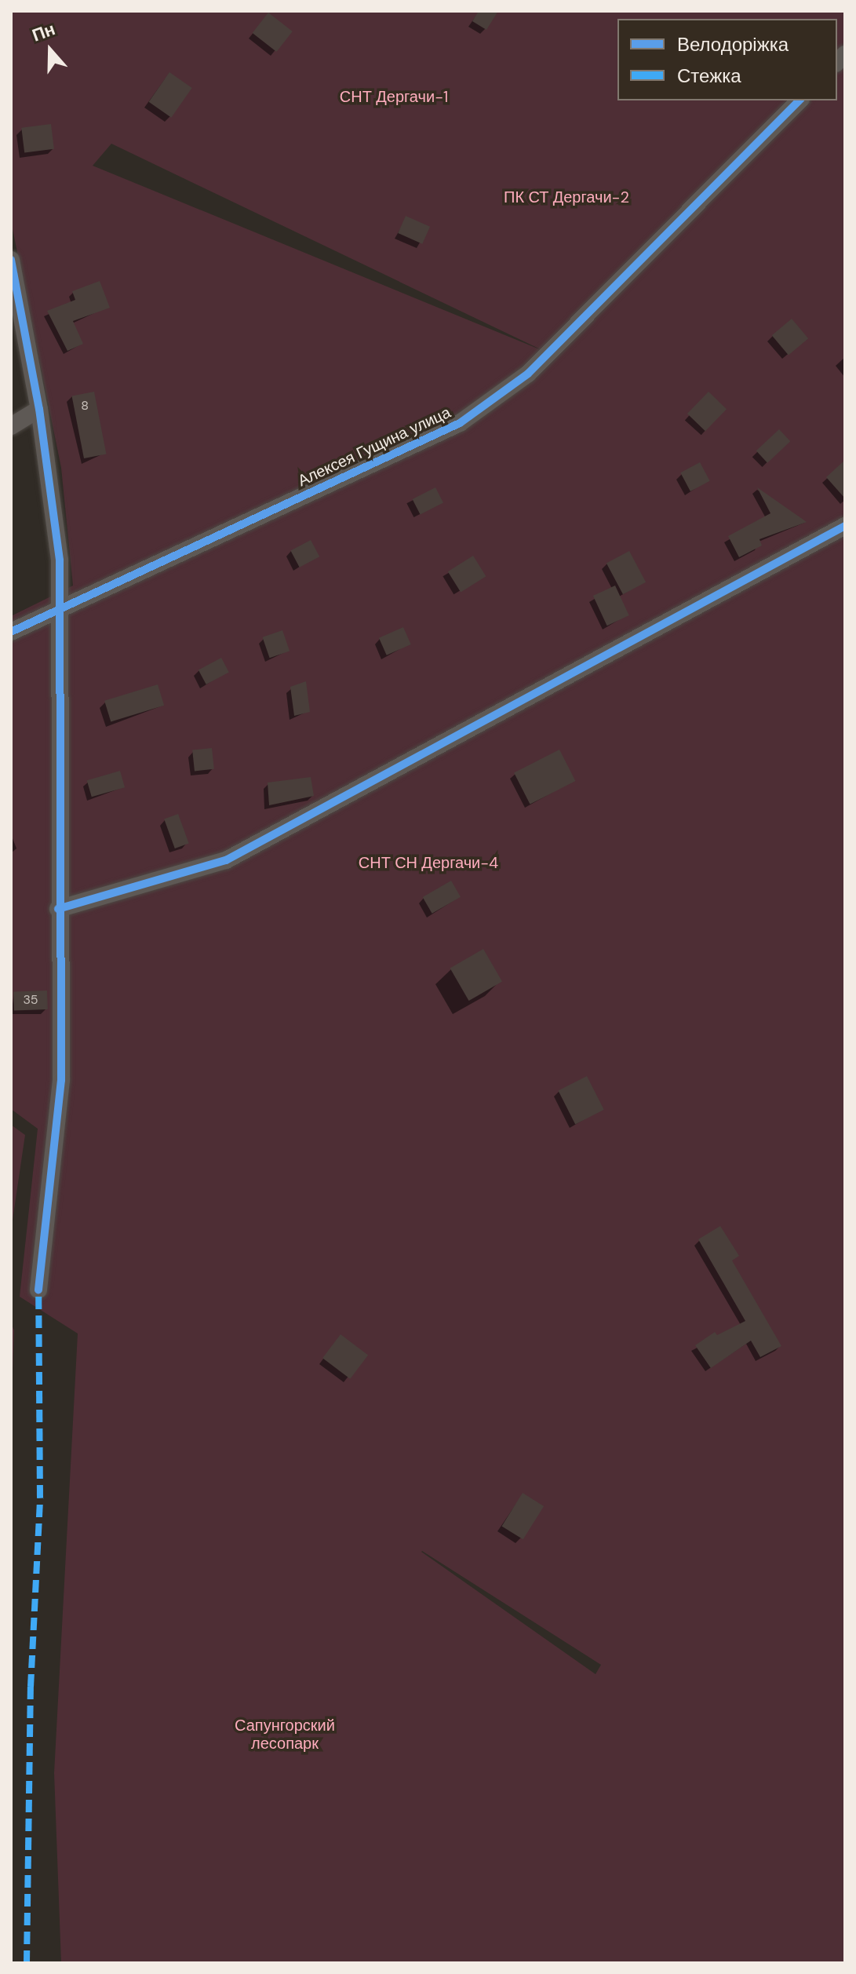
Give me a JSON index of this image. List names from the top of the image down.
{
  "streets": {
    "street": ["Алексея Гущина улица"]
  },
  "parks": [
    "СНТ Дергачи-1",
    "ПК СТ Дергачи-2",
    "СНТ СН Дергачи-4",
    "Сапунгорский лесопарк"
  ],
  "house_numbers": ["8", "35"],
  "legend": ["Велодоріжка", "Стежка"],
  "north": "top"
}
